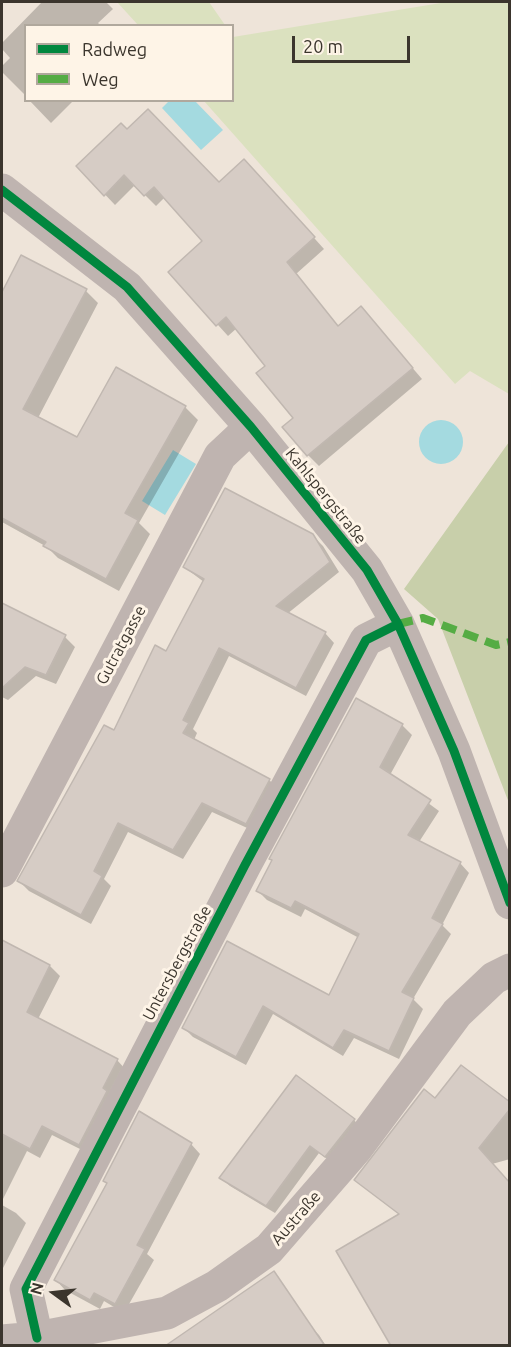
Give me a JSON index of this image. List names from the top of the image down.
{
  "streets": {
    "street": [
      "Kahlspergstraße",
      "Gutratgasse",
      "Untersbergstraße",
      "Austraße"
    ]
  },
  "crossings": [
    ["Kahlspergstraße", "Gutratgasse"],
    ["Kahlspergstraße", "Untersbergstraße"],
    ["Untersbergstraße", "Austraße"]
  ],
  "legend": ["Radweg", "Weg"],
  "scale_bar": "20 m",
  "north": "left"
}
